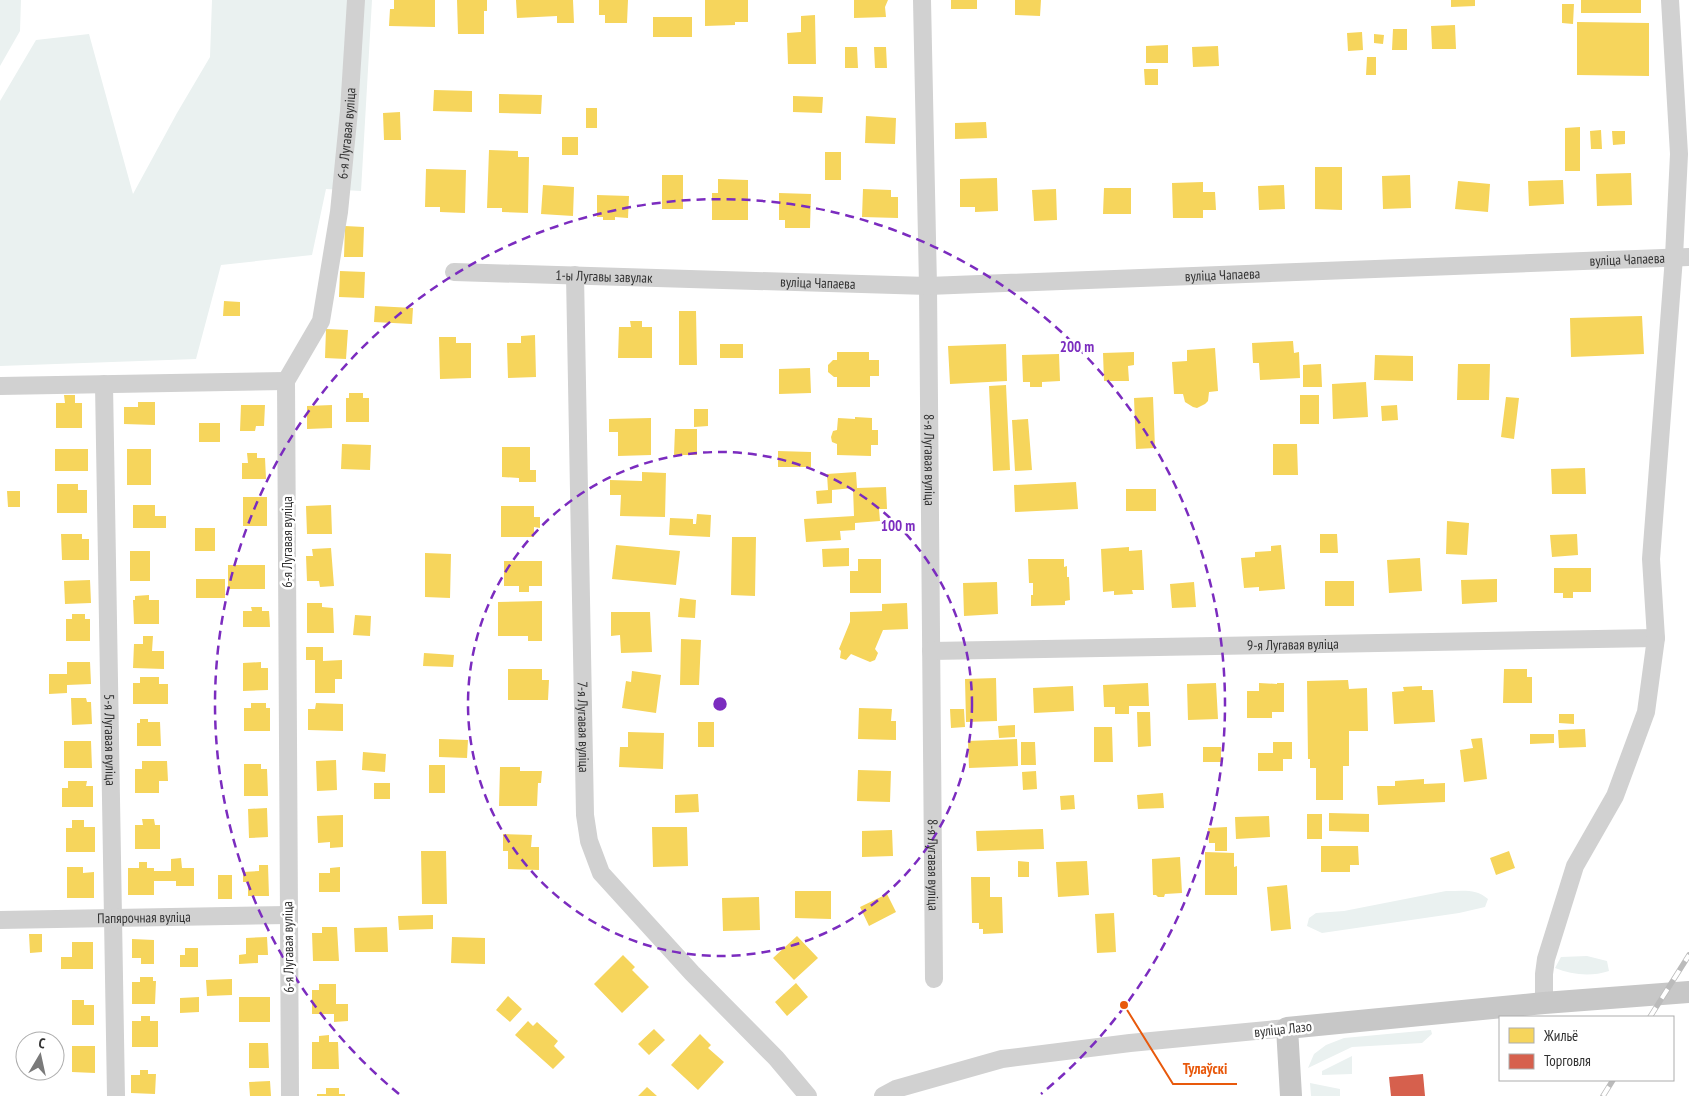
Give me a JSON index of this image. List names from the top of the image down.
{
  "streets": {
    "main road": ["вуліца Лазо"],
    "street": [
      "6-я Лугавая вуліца",
      "вуліца Чапаева",
      "1-ы Лугавы завулак",
      "8-я Лугавая вуліца",
      "9-я Лугавая вуліца",
      "7-я Лугавая вуліца",
      "5-я Лугавая вуліца",
      "Папярочная вуліца"
    ]
  },
  "crossings": [
    ["6-я Лугавая вуліца", "Папярочная вуліца"],
    ["вуліца Чапаева", "1-ы Лугавы завулак"],
    ["вуліца Чапаева", "8-я Лугавая вуліца"],
    ["1-ы Лугавы завулак", "7-я Лугавая вуліца"],
    ["8-я Лугавая вуліца", "9-я Лугавая вуліца"],
    ["5-я Лугавая вуліца", "Папярочная вуліца"]
  ],
  "places": ["Тулаўскі"],
  "legend": ["Жильё", "Торговля"],
  "north": "top",
  "rings": ["200 m", "100 m"]
}
